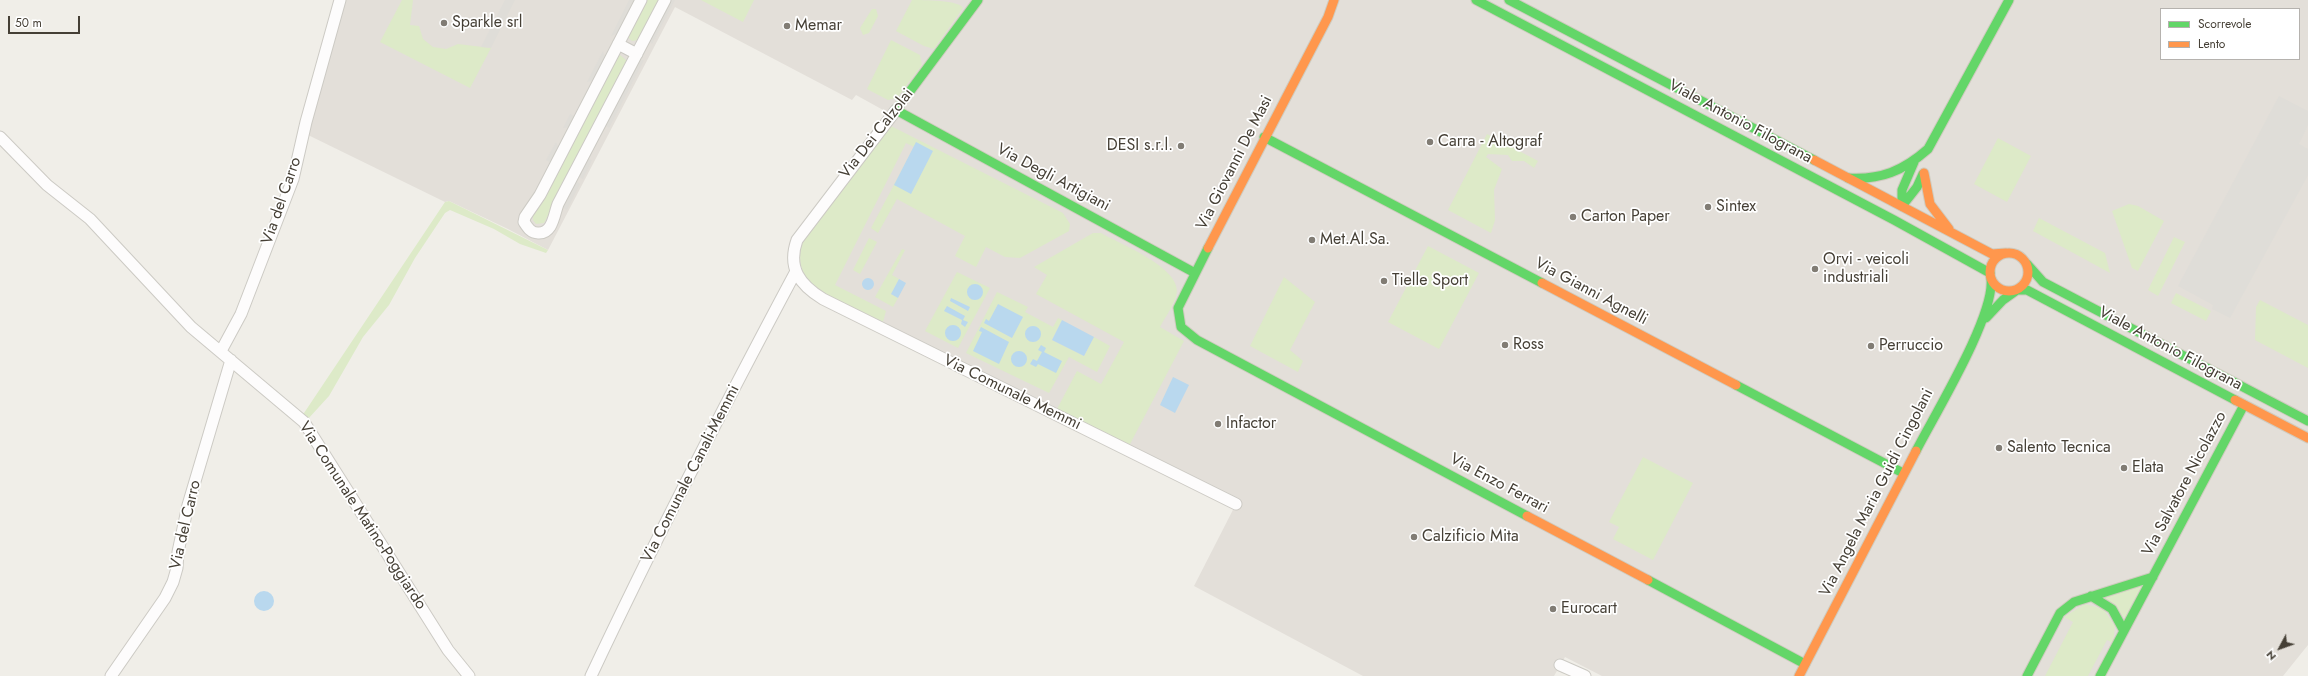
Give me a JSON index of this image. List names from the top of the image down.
{
  "streets": {
    "street": [
      "Viale Antonio Filograna",
      "Via Dei Calzolai",
      "Via Giovanni De Masi",
      "Via Degli Artigiani",
      "Via del Carro",
      "Via Gianni Agnelli",
      "Via Comunale Memmi",
      "Via Comunale Canali-Memmi",
      "Via Enzo Ferrari",
      "Via Salvatore Nicolazzo",
      "Via Angela Maria Guidi Cingolani",
      "Via Comunale Matino-Poggiardo"
    ]
  },
  "crossings": [
    ["Viale Antonio Filograna", "Via Salvatore Nicolazzo"],
    ["Via Dei Calzolai", "Via Degli Artigiani"],
    ["Via Dei Calzolai", "Via Comunale Memmi"],
    ["Via Dei Calzolai", "Via Comunale Canali-Memmi"],
    ["Via Giovanni De Masi", "Via Degli Artigiani"],
    ["Via Giovanni De Masi", "Via Gianni Agnelli"],
    ["Via Giovanni De Masi", "Via Enzo Ferrari"],
    ["Via del Carro", "Via Comunale Matino-Poggiardo"],
    ["Via Gianni Agnelli", "Via Angela Maria Guidi Cingolani"],
    ["Via Comunale Memmi", "Via Comunale Canali-Memmi"],
    ["Via Enzo Ferrari", "Via Angela Maria Guidi Cingolani"]
  ],
  "places": [
    "Sparkle srl",
    "Memar",
    "Carra - Altograf",
    "DESI s.r.l.",
    "Sintex",
    "Carton Paper",
    "Met.Al.Sa.",
    "Orvi - veicoli industriali",
    "Tielle Sport",
    "Ross",
    "Perruccio",
    "Infactor",
    "Salento Tecnica",
    "Elata",
    "Calzificio Mita",
    "Eurocart"
  ],
  "legend": ["Scorrevole", "Lento"],
  "scale_bar": "50 m",
  "north": "bottom left"
}
